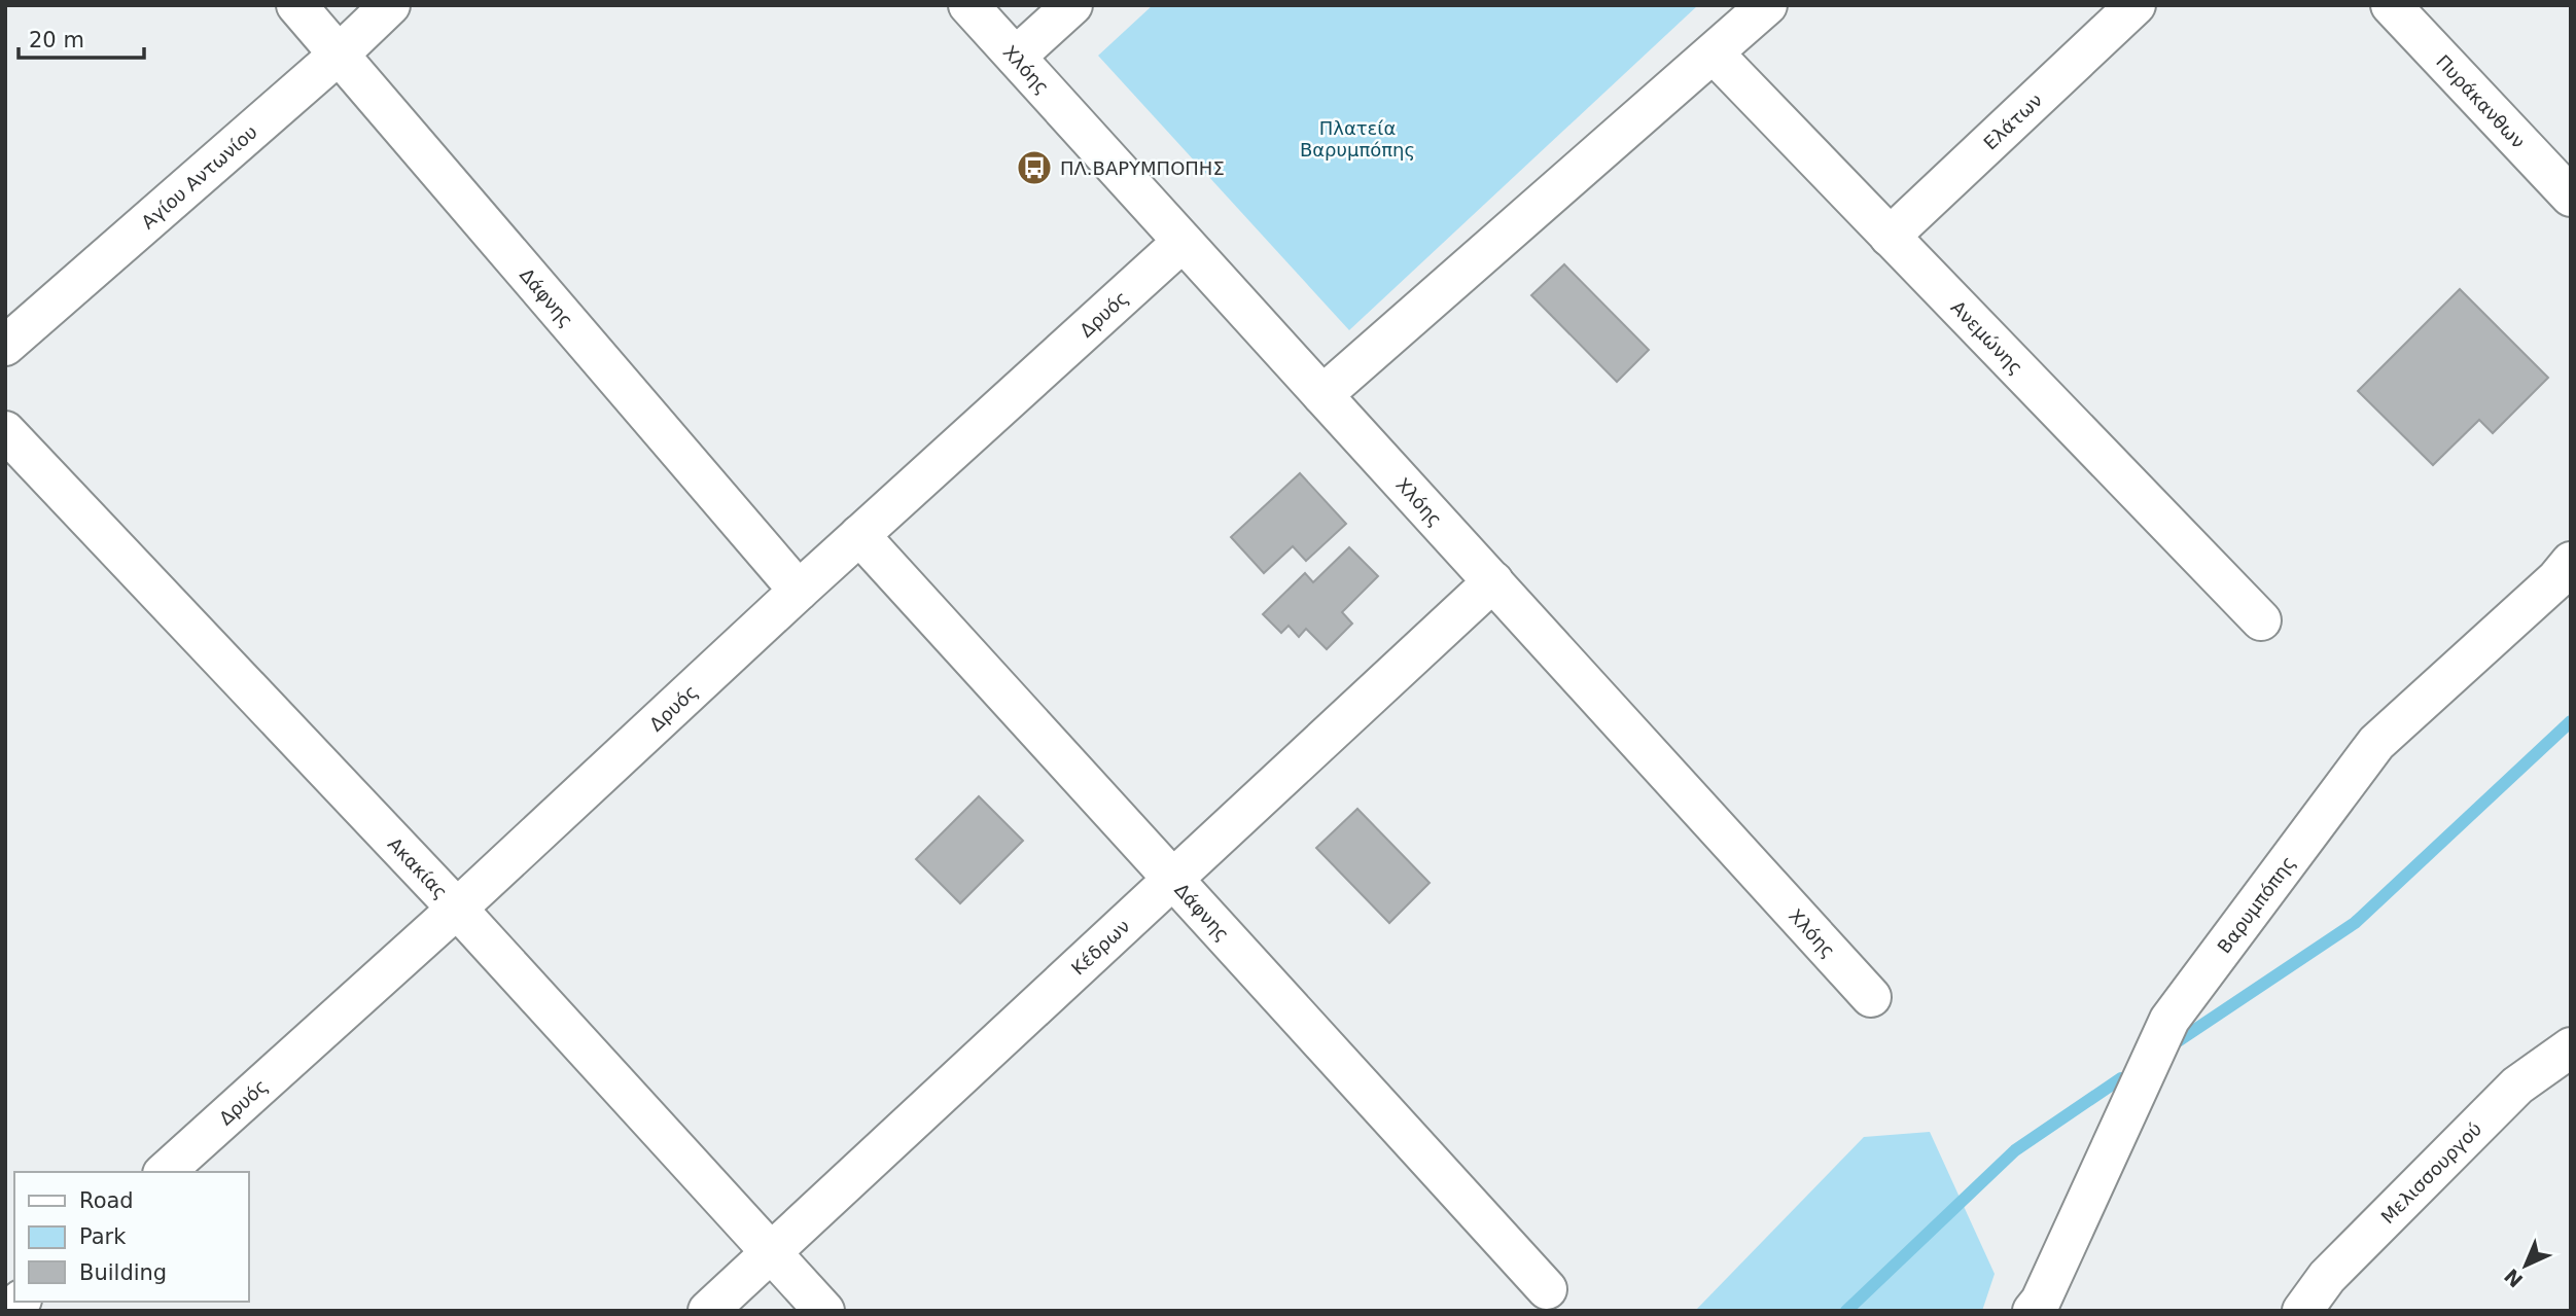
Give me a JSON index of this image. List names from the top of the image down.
{
  "streets": {
    "street": [
      "Χλόης",
      "Πυράκανθων",
      "Ελάτων",
      "Αγίου Αντωνίου",
      "Δάφνης",
      "Δρυός",
      "Ανεμώνης",
      "Ακακίας",
      "Βαρυμπόπης",
      "Κέδρων",
      "Μελισσουργού"
    ]
  },
  "crossings": [
    ["Χλόης", "Δρυός"],
    ["Χλόης", "Κέδρων"],
    ["Ελάτων", "Ανεμώνης"],
    ["Αγίου Αντωνίου", "Δάφνης"],
    ["Δάφνης", "Δρυός"],
    ["Δάφνης", "Κέδρων"],
    ["Δρυός", "Ακακίας"],
    ["Ακακίας", "Κέδρων"]
  ],
  "parks": ["Πλατεία Βαρυμπόπης"],
  "places": {
    "bus stop": ["ΠΛ.ΒΑΡΥΜΠΟΠΗΣ"]
  },
  "legend": ["Road", "Park", "Building"],
  "scale_bar": "20 m",
  "north": "bottom left"
}
